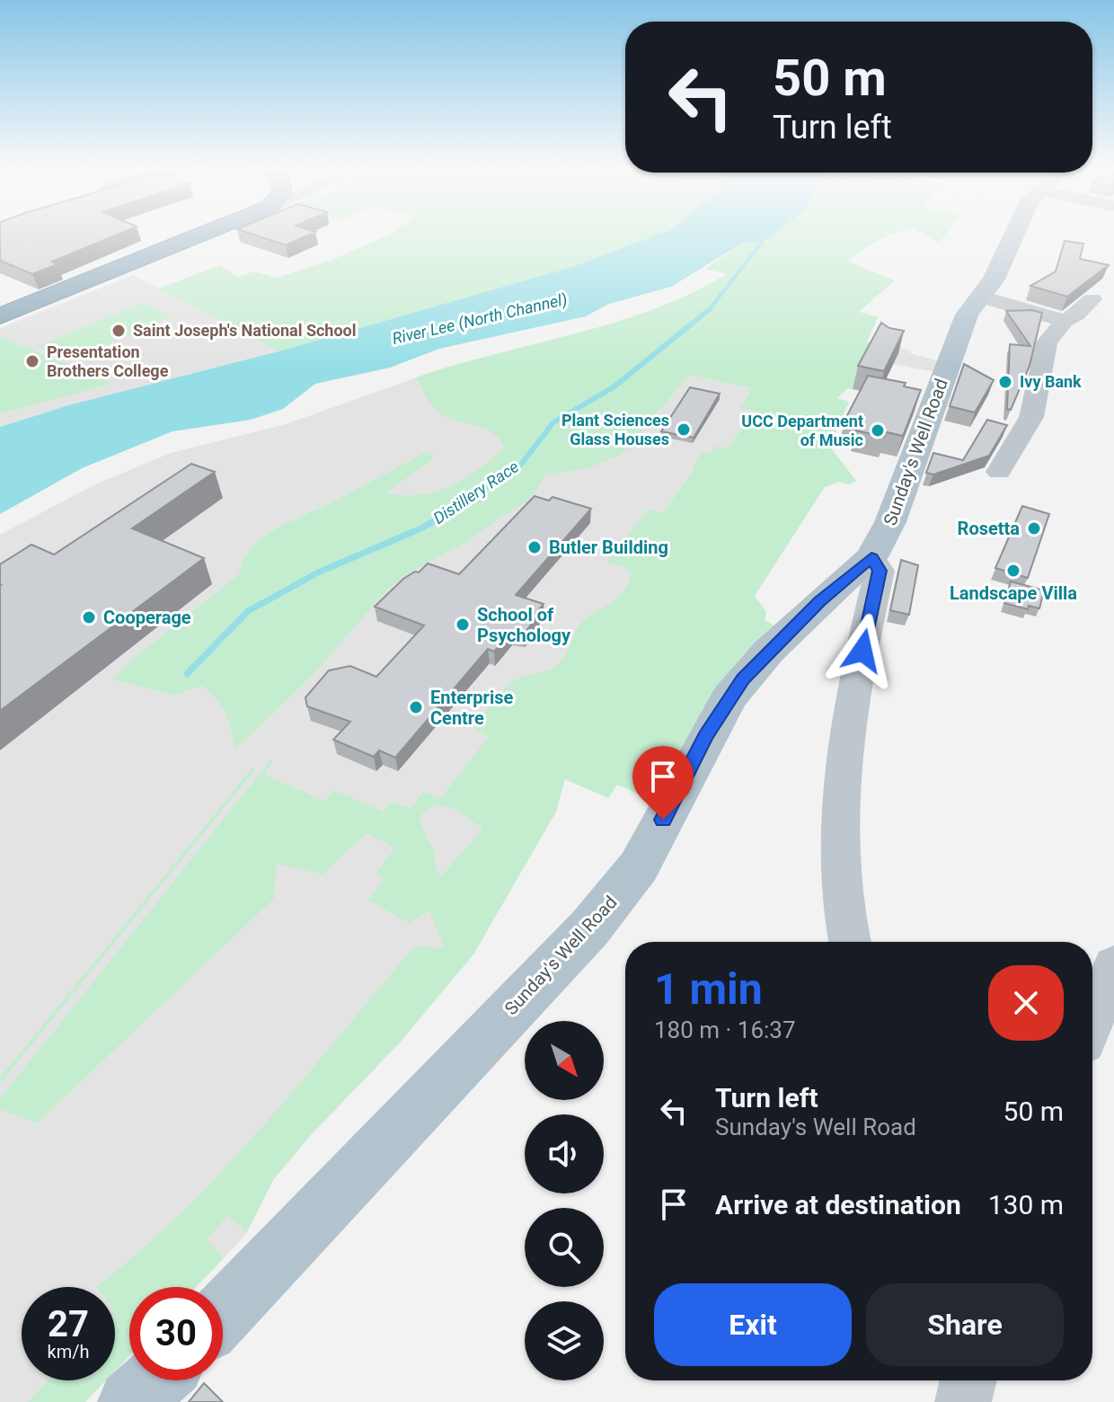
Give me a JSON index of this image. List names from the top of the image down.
{
  "streets": {
    "main road": ["Sunday's Well Road"]
  },
  "water": ["River Lee (North Channel)", "Distillery Race"],
  "places": [
    "Saint Joseph's National School",
    "Presentation Brothers College",
    "Ivy Bank",
    "Plant Sciences Glass Houses",
    "UCC Department of Music",
    "Rosetta",
    "Butler Building",
    "Landscape Villa",
    "Cooperage",
    "School of Psychology",
    "Enterprise Centre"
  ],
  "north": "bottom right",
  "page": {
    "turn": ["50 m", "Turn left"],
    "heading": ["1 min", "180 m · 16:37"],
    "list": [
      {
        "name": "Turn left",
        "note": "Sunday's Well Road",
        "value": "50 m"
      },
      {
        "name": "Arrive at destination",
        "value": "130 m"
      }
    ],
    "buttons": ["Exit", "Share"],
    "speed": "27 km/h",
    "limit": "30"
  }
}
